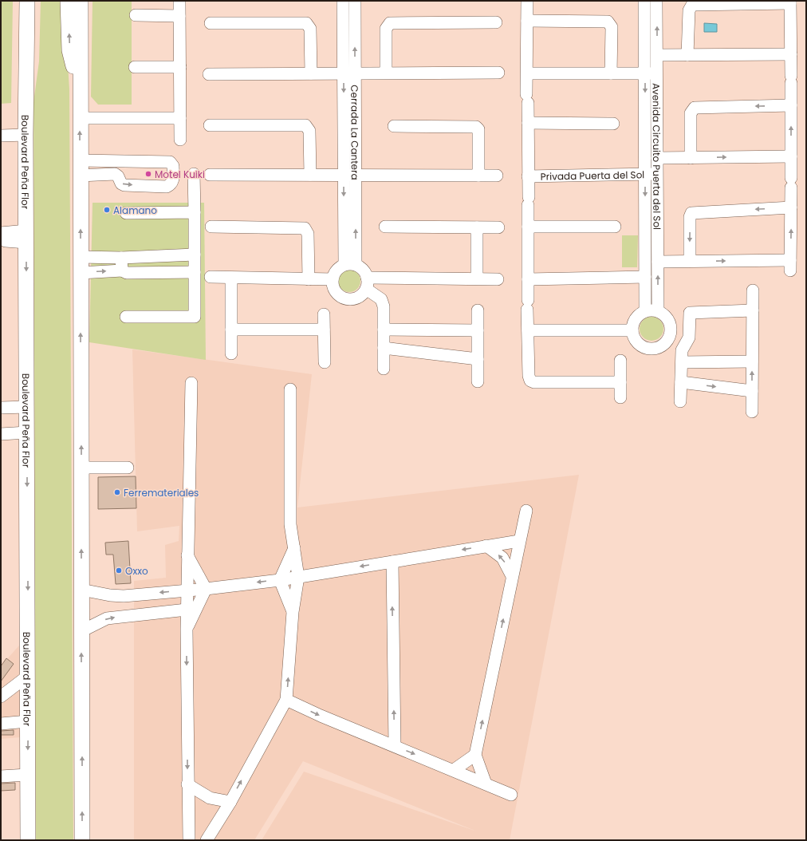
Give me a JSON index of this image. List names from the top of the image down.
{
  "streets": {
    "main road": ["Boulevard Peña Flor"],
    "street": ["Cerrada La Cantera", "Avenida Circuito Puerta del Sol", "Privada Puerta del Sol"]
  },
  "crossings": [
    ["Avenida Circuito Puerta del Sol", "Privada Puerta del Sol"]
  ],
  "places": [
    "Motel Kuiki",
    "Alamano",
    "Ferremateriales",
    "Oxxo"
  ]
}
